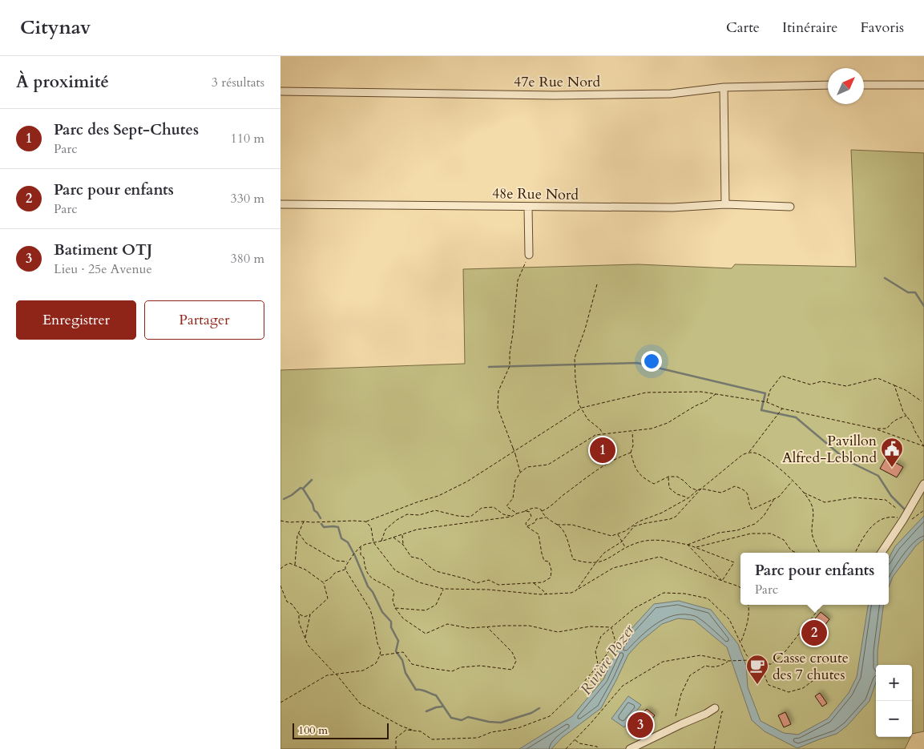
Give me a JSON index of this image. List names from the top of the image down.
{
  "streets": {
    "street": ["47e Rue Nord", "48e Rue Nord"]
  },
  "water": ["Rivière Pozer"],
  "places": {
    "public building": ["Pavillon Alfred-Leblond"],
    "cafe": ["Casse croute des 7 chutes"]
  },
  "scale_bar": "100 m",
  "north": "top right",
  "page": {
    "header": "Citynav",
    "nav": ["Carte", "Itinéraire", "Favoris"],
    "heading": ["À proximité", "3 résultats"],
    "list": [
      {
        "mark": "1",
        "name": "Parc des Sept-Chutes",
        "note": "Parc",
        "value": "110 m"
      },
      {
        "mark": "2",
        "name": "Parc pour enfants",
        "note": "Parc",
        "value": "330 m"
      },
      {
        "mark": "3",
        "name": "Batiment OTJ",
        "note": "Lieu · 25e Avenue",
        "value": "380 m"
      }
    ],
    "buttons": ["Enregistrer", "Partager"],
    "pins": ["1", "2", "3"],
    "popup": ["Parc pour enfants", "Parc"],
    "map_buttons": ["+", "−"],
    "scale": "100 m"
  }
}
